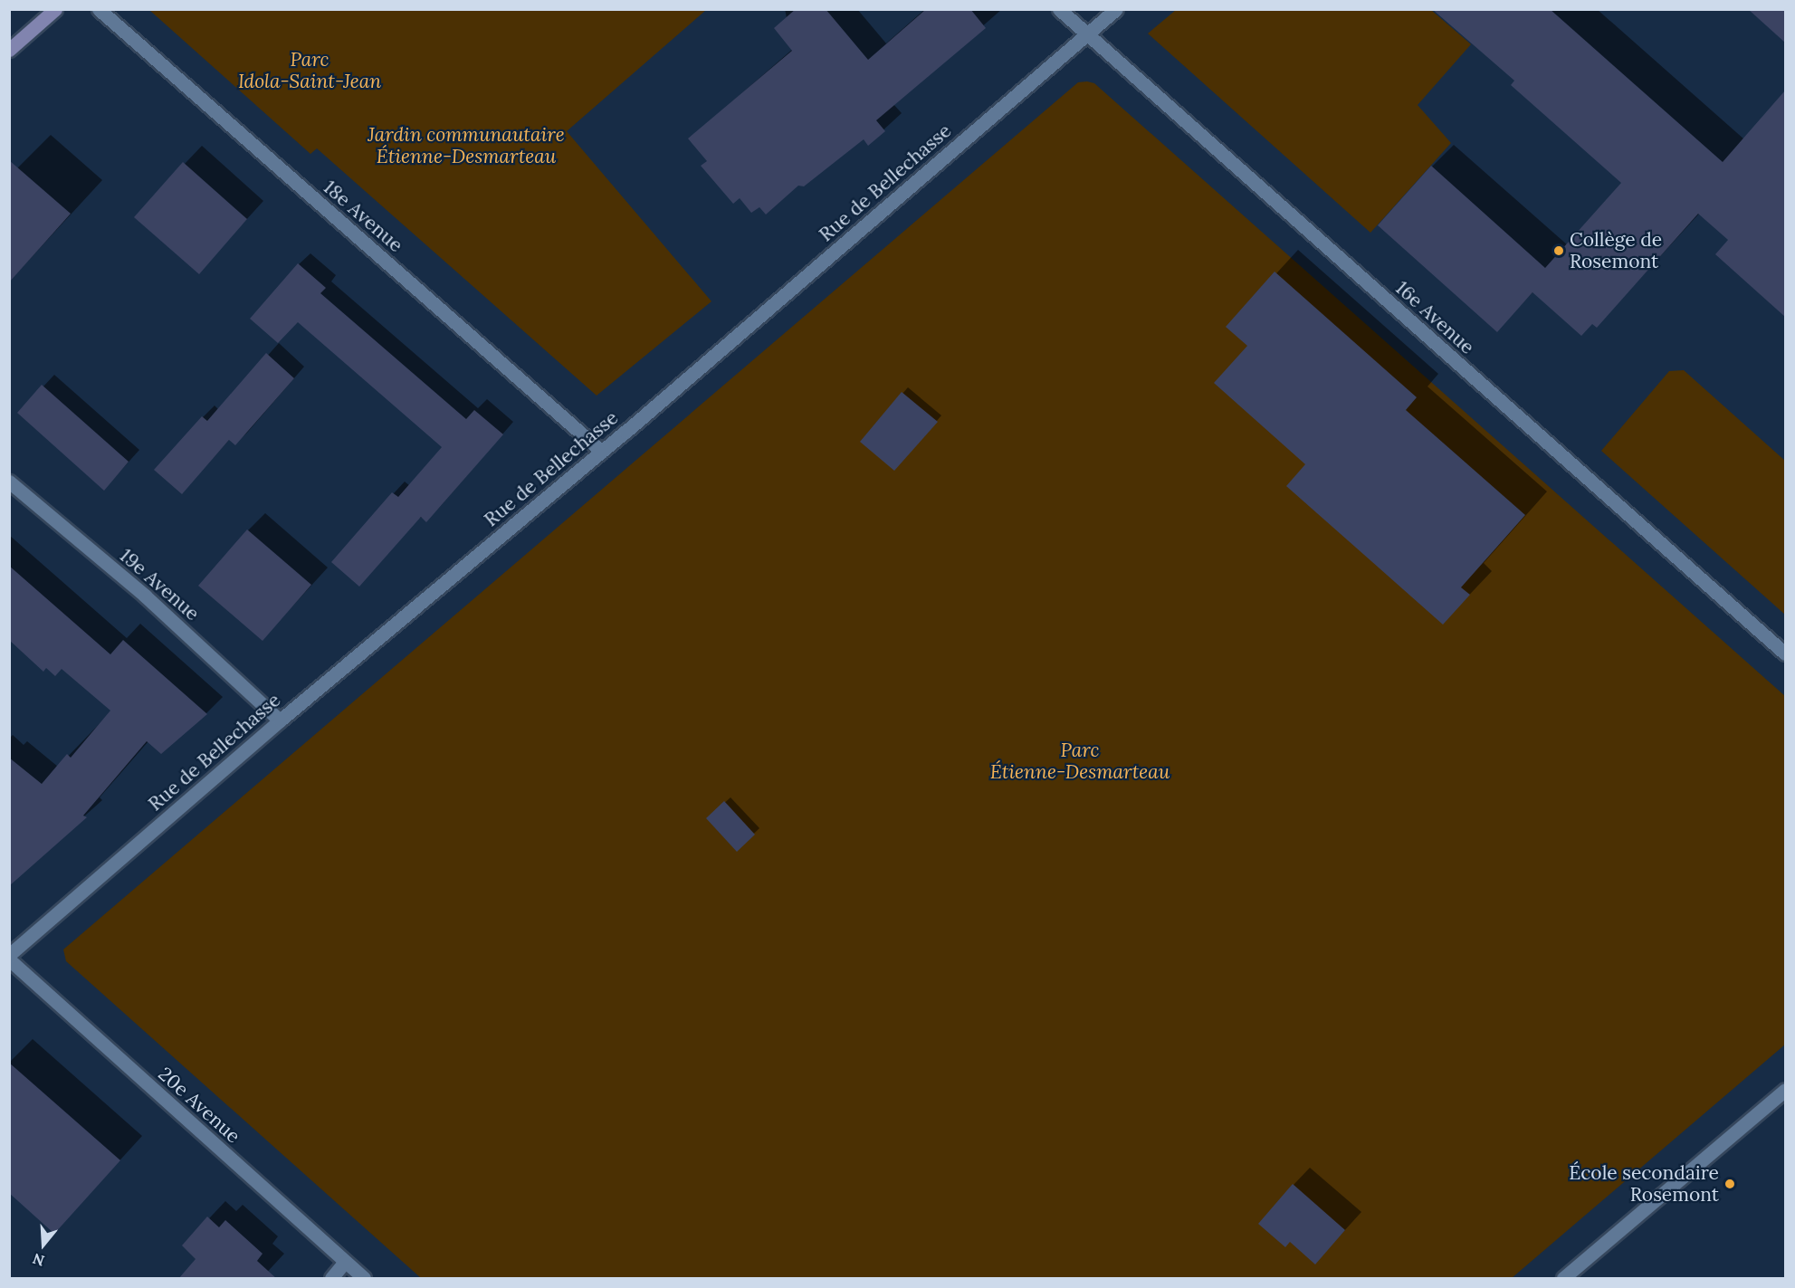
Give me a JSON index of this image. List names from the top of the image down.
{
  "streets": {
    "street": [
      "Rue de Bellechasse",
      "18e Avenue",
      "16e Avenue",
      "19e Avenue",
      "20e Avenue"
    ]
  },
  "crossings": [
    ["Rue de Bellechasse", "18e Avenue"],
    ["Rue de Bellechasse", "16e Avenue"],
    ["Rue de Bellechasse", "19e Avenue"]
  ],
  "parks": ["Parc Idola-Saint-Jean", "Jardin communautaire Étienne-Desmarteau", "Parc Étienne-Desmarteau"],
  "places": ["Collège de Rosemont", "École secondaire Rosemont"],
  "north": "bottom"
}
